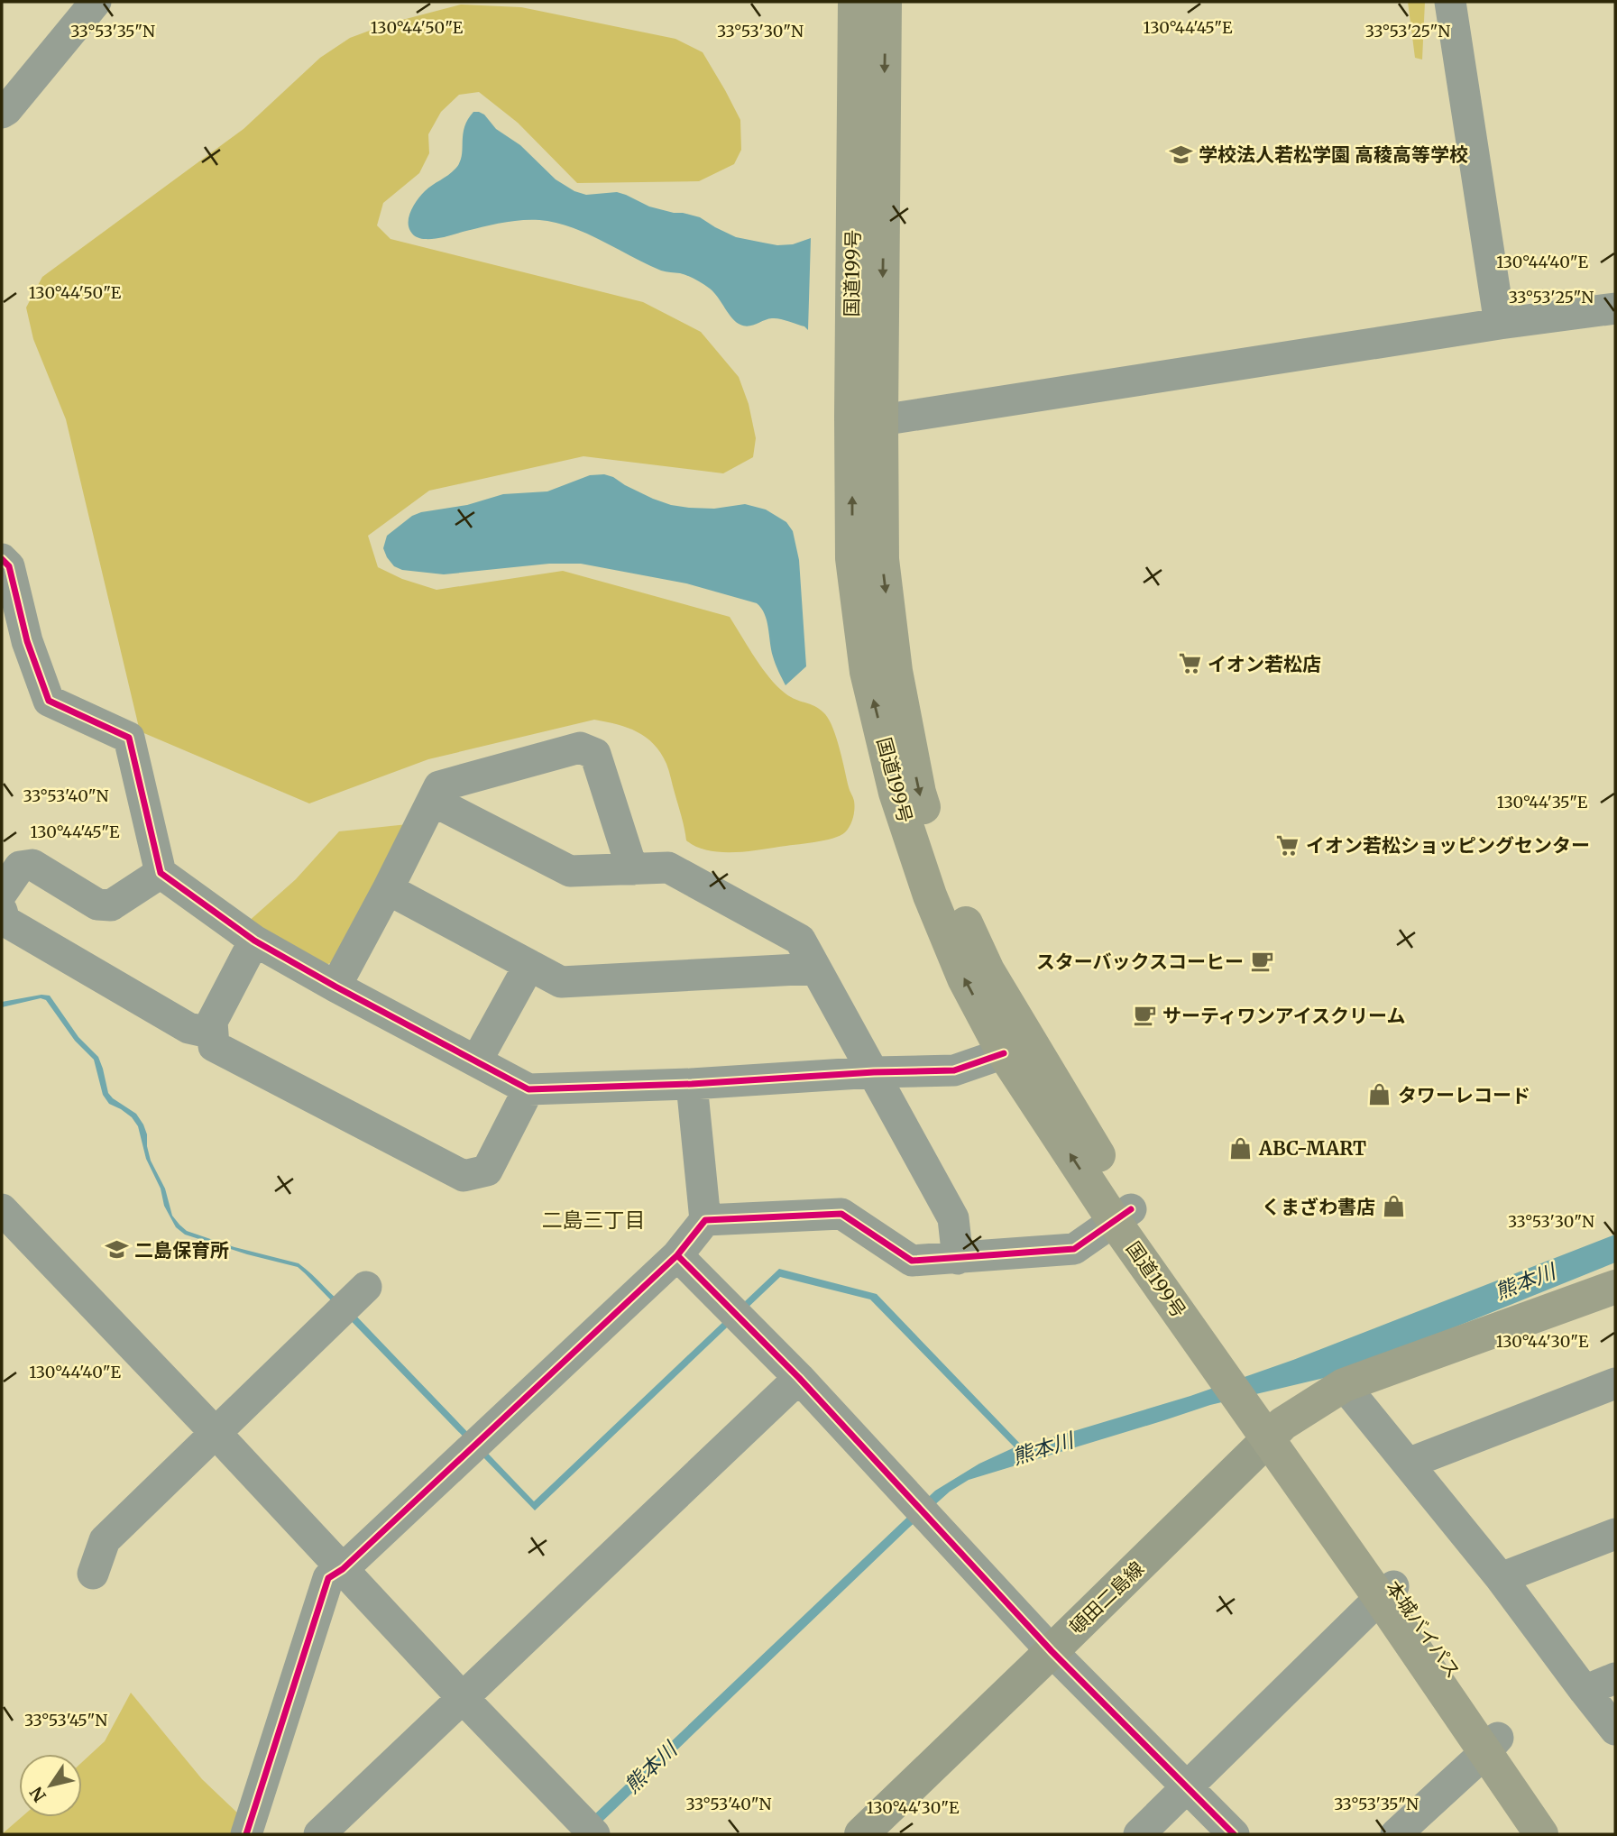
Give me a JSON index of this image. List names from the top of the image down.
{
  "streets": {
    "highway": ["国道199号", "本城バイパス"],
    "main road": ["頓田二島線"]
  },
  "crossings": [
    ["国道199号", "頓田二島線"],
    ["国道199号", "本城バイパス"],
    ["頓田二島線", "本城バイパス"]
  ],
  "districts": ["二島三丁目"],
  "water": ["熊本川"],
  "places": {
    "school or university": ["学校法人若松学園 高稜高等学校", "二島保育所"],
    "supermarket": ["イオン若松店", "イオン若松ショッピングセンター"],
    "cafe": ["スターバックスコーヒー", "サーティワンアイスクリーム"],
    "shop": ["タワーレコード", "ABC-MART", "くまざわ書店"]
  },
  "north": "bottom left",
  "coordinates": [
    "130°44'50\"E",
    "130°44'45\"E",
    "33°53'35\"N",
    "33°53'30\"N",
    "33°53'25\"N",
    "130°44'40\"E",
    "33°53'40\"N",
    "130°44'35\"E",
    "130°44'30\"E",
    "33°53'45\"N"
  ]
}
